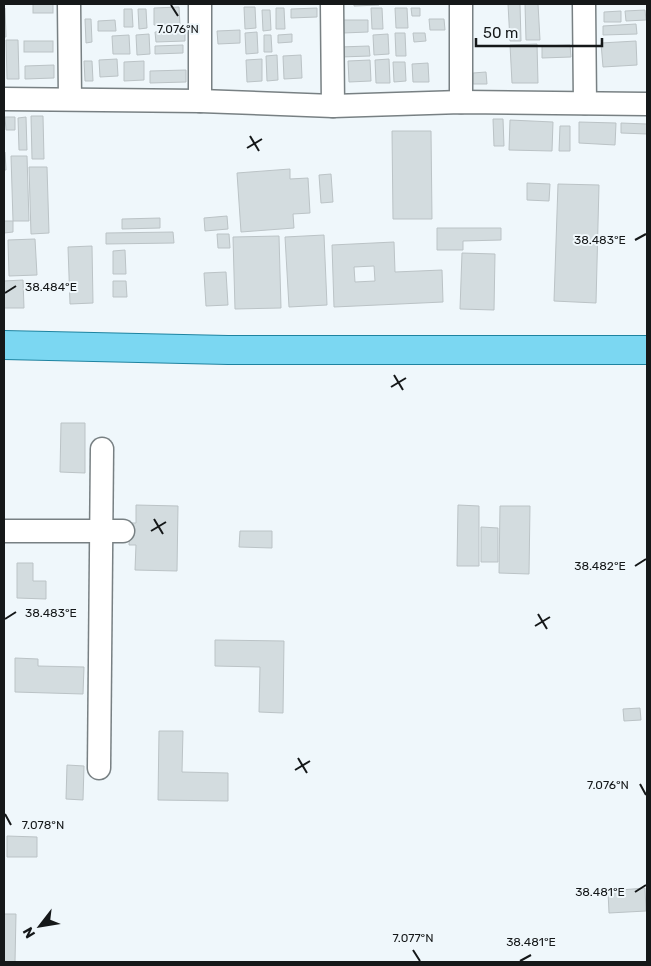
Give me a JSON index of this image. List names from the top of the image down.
{
  "scale_bar": "50 m",
  "north": "bottom left",
  "coordinates": [
    "7.076°N",
    "38.483°E",
    "38.484°E",
    "38.482°E",
    "7.078°N",
    "38.481°E",
    "7.077°N"
  ]
}
